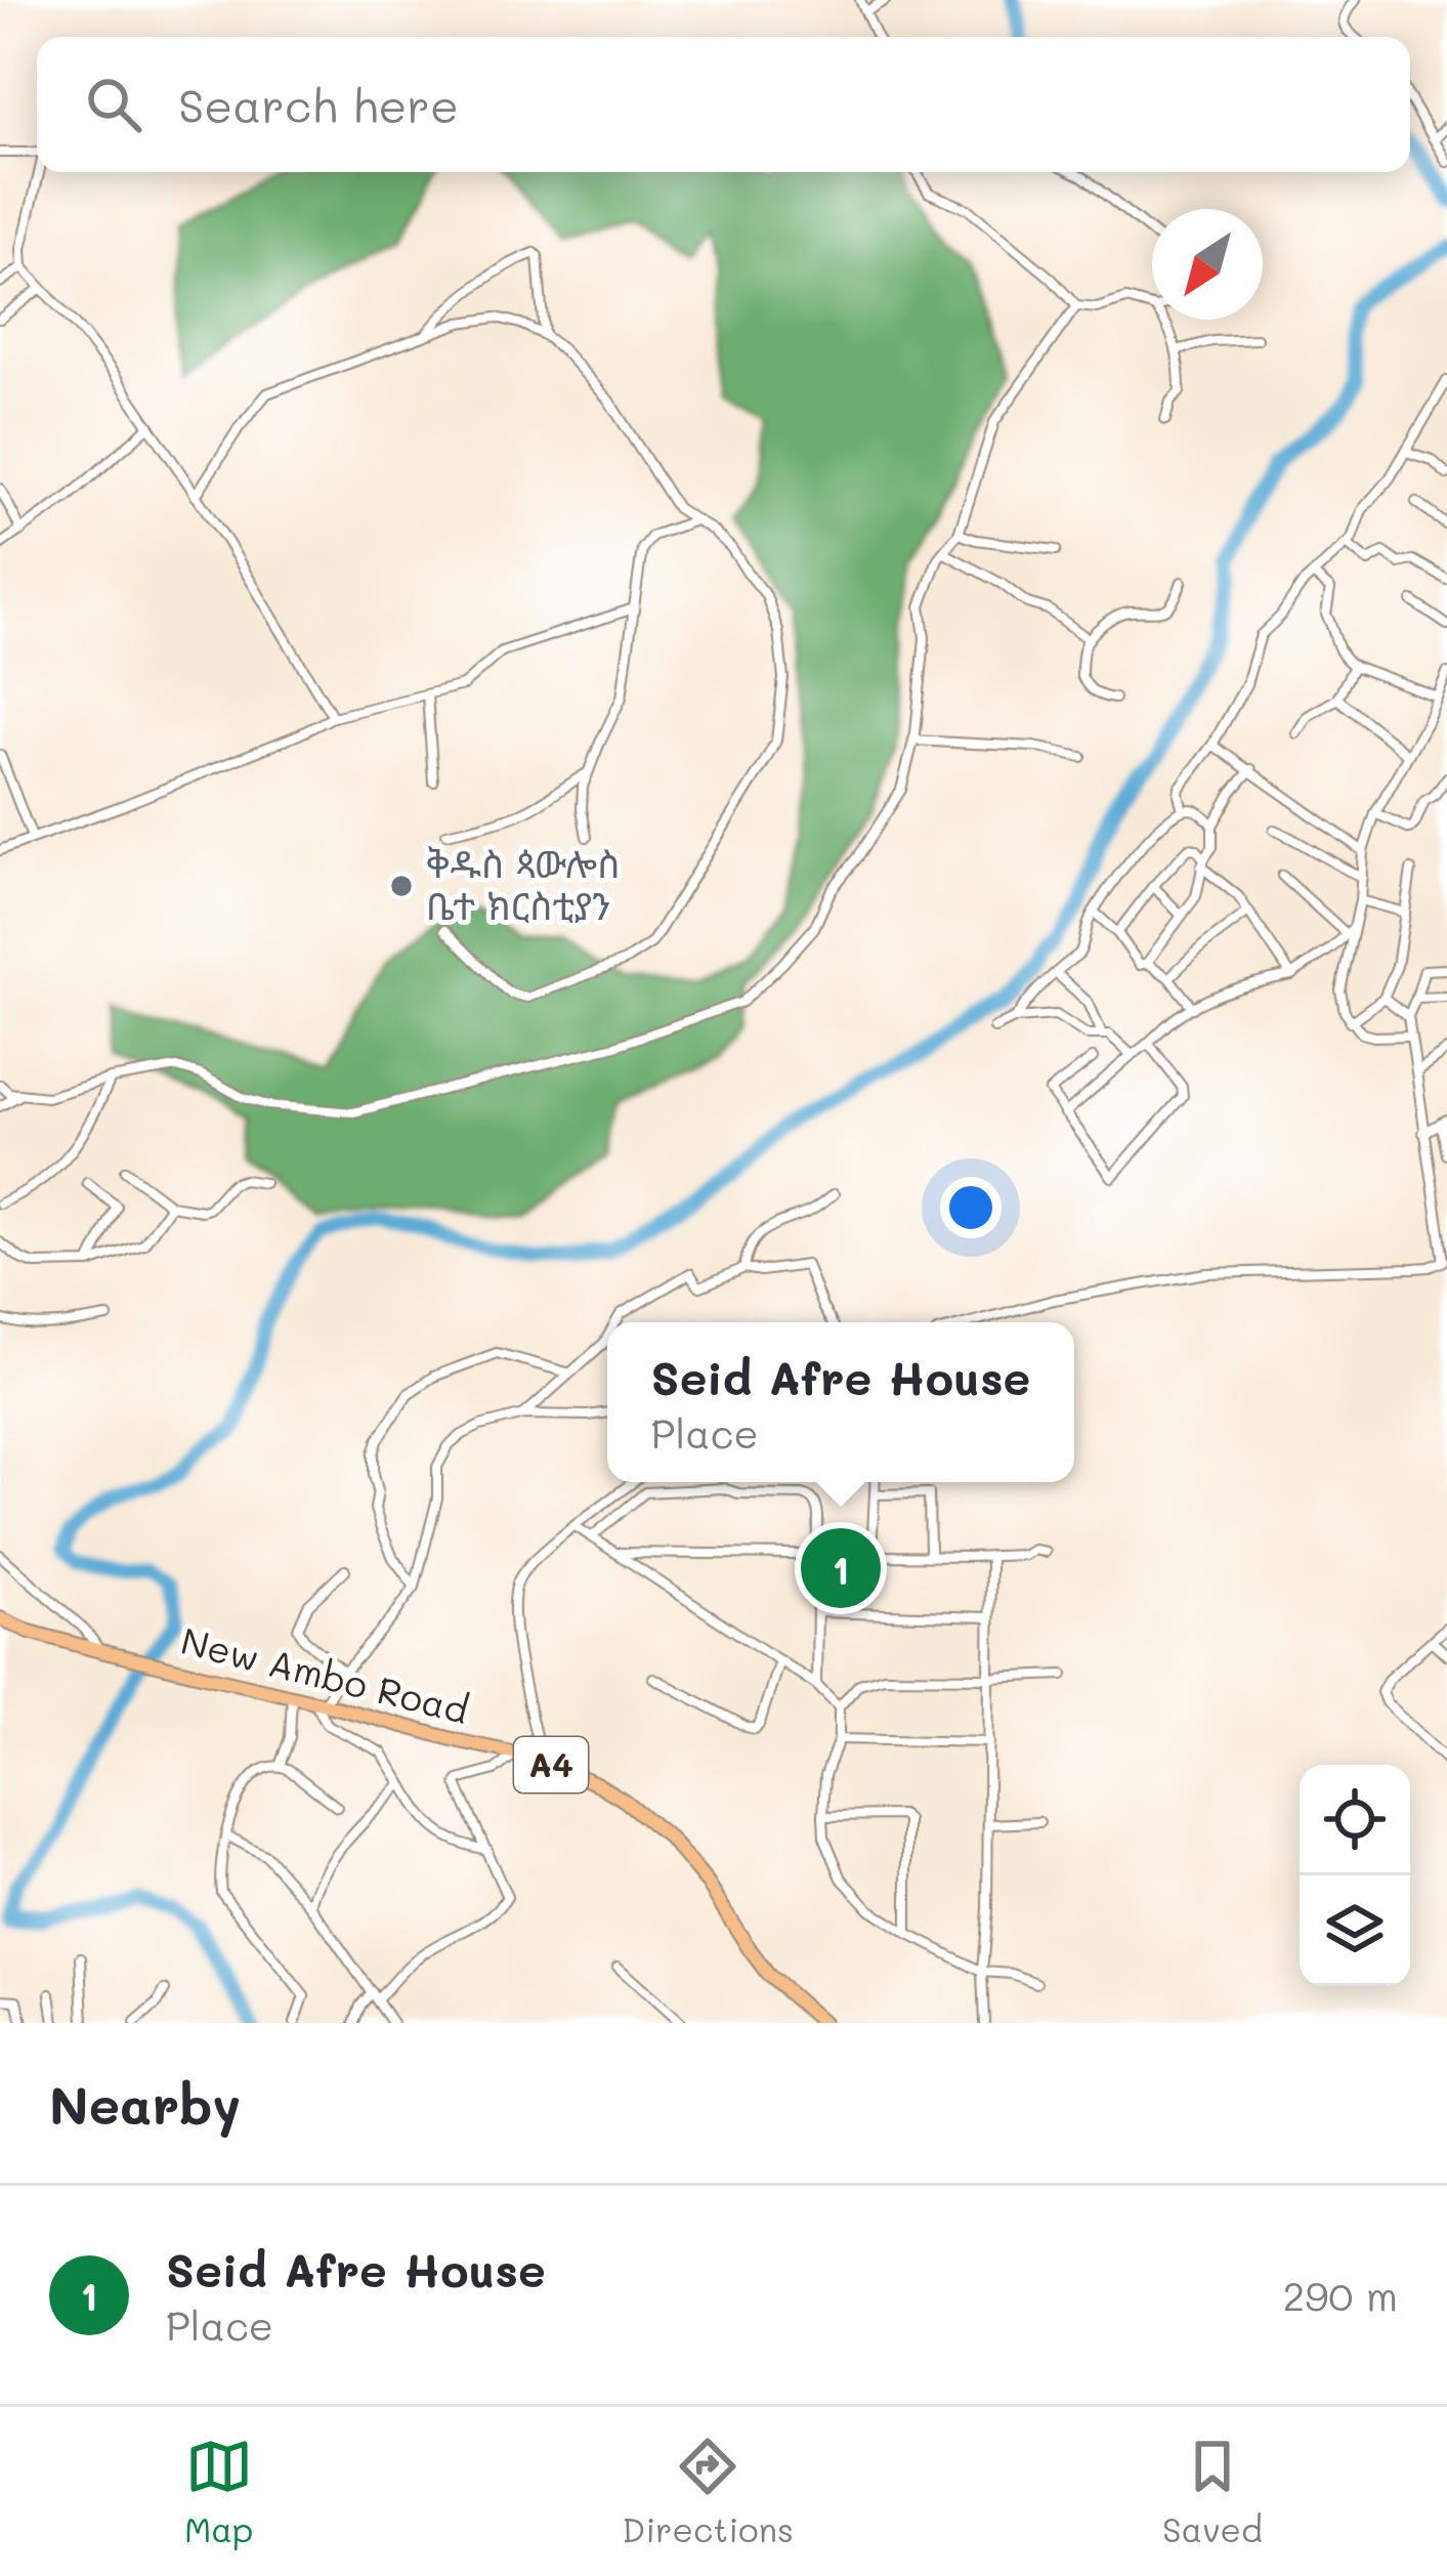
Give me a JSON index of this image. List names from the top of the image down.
{
  "streets": {
    "main road": ["New Ambo Road", "A4"]
  },
  "places": ["ቅዱስ ጳውሎስ ቤተ ክርስቲያን"],
  "north": "bottom left",
  "page": {
    "search": "Search here",
    "popup": ["Seid Afre House", "Place"],
    "pins": "1",
    "heading": "Nearby",
    "list": [
      {
        "mark": "1",
        "name": "Seid Afre House",
        "note": "Place",
        "value": "290 m"
      }
    ],
    "nav": ["Map", "Directions", "Saved"]
  }
}
